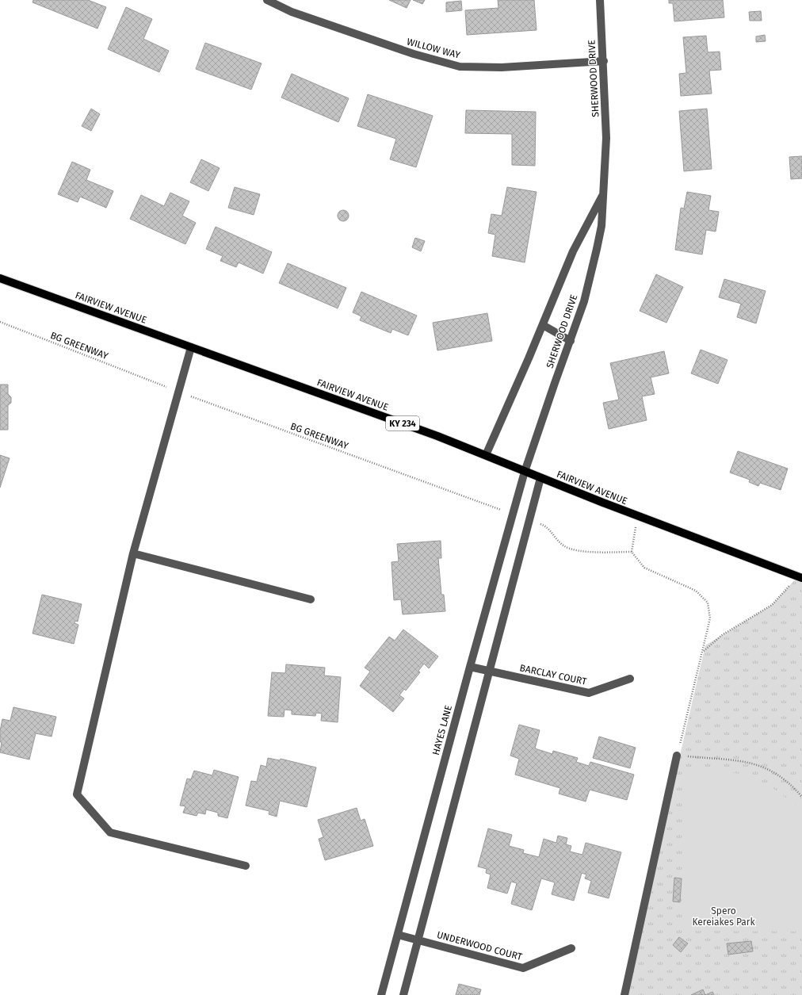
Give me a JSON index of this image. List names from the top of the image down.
{
  "streets": {
    "main road": ["FAIRVIEW AVENUE", "KY 234"],
    "street": [
      "WILLOW WAY",
      "SHERWOOD DRIVE",
      "BARCLAY COURT",
      "HAYES LANE",
      "UNDERWOOD COURT"
    ],
    "path": ["BG GREENWAY"]
  },
  "crossings": [
    ["WILLOW WAY", "SHERWOOD DRIVE"],
    ["SHERWOOD DRIVE", "FAIRVIEW AVENUE"],
    ["SHERWOOD DRIVE", "HAYES LANE"],
    ["FAIRVIEW AVENUE", "HAYES LANE"],
    ["BG GREENWAY", "HAYES LANE"],
    ["BARCLAY COURT", "HAYES LANE"],
    ["HAYES LANE", "UNDERWOOD COURT"]
  ],
  "parks": ["Spero Kereiakes Park"]
}
